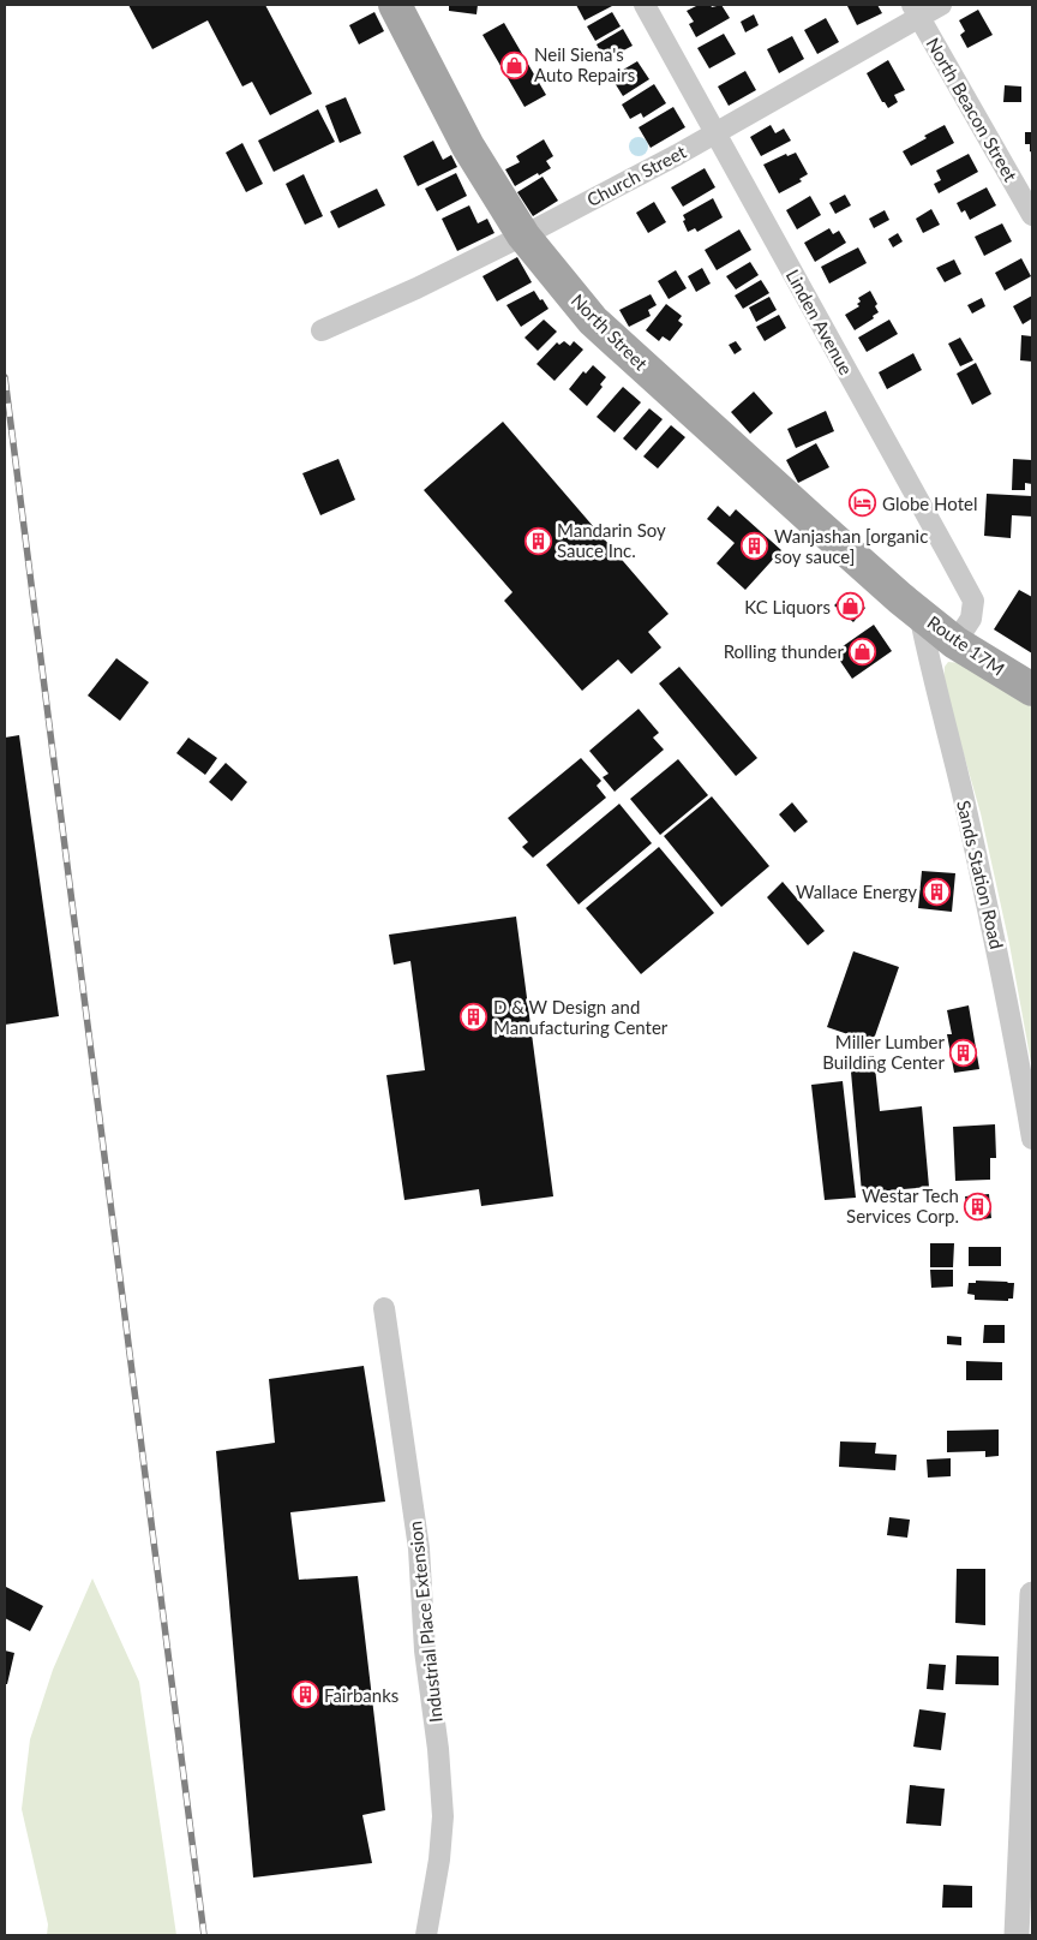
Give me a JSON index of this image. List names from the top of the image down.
{
  "streets": {
    "main road": ["North Street", "Route 17M"],
    "street": [
      "North Beacon Street",
      "Church Street",
      "Linden Avenue",
      "Sands Station Road",
      "Industrial Place Extension"
    ]
  },
  "crossings": [
    ["North Beacon Street", "Church Street"],
    ["Church Street", "Linden Avenue"],
    ["Church Street", "North Street"],
    ["Linden Avenue", "Route 17M"],
    ["North Street", "Route 17M"],
    ["North Street", "Sands Station Road"],
    ["Route 17M", "Sands Station Road"]
  ],
  "places": {
    "shop": ["Neil Siena's Auto Repairs", "KC Liquors", "Rolling thunder"],
    "hotel": ["Globe Hotel"],
    "building": [
      "Mandarin Soy Sauce Inc.",
      "Wanjashan [organic soy sauce]",
      "Wallace Energy",
      "D & W Design and Manufacturing Center",
      "Miller Lumber Building Center",
      "Westar Tech Services Corp.",
      "Fairbanks"
    ]
  }
}
